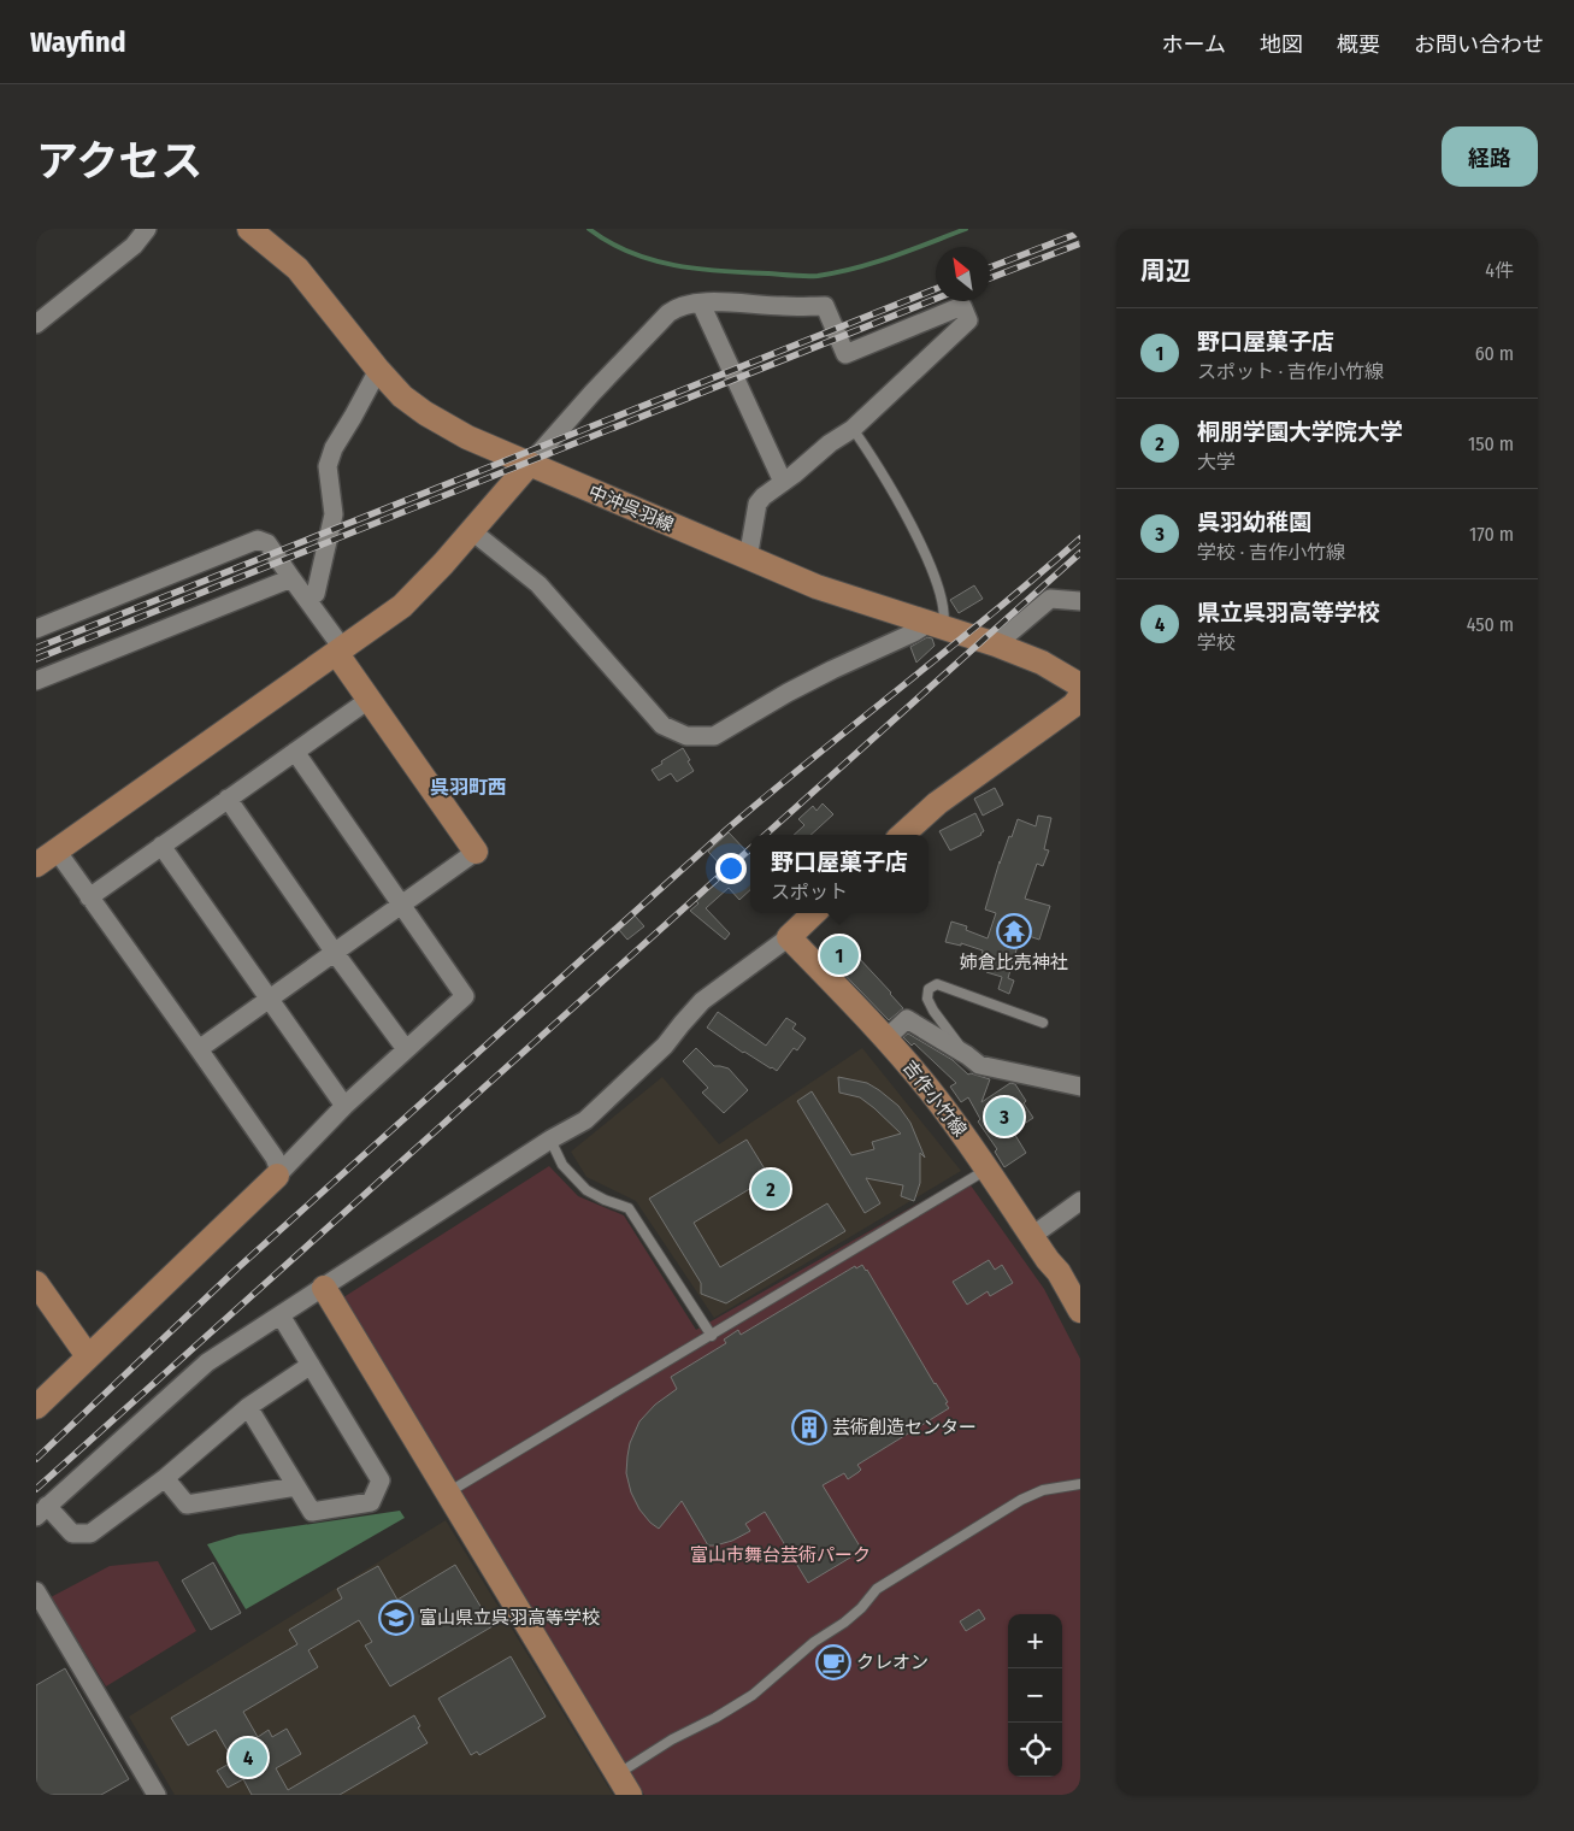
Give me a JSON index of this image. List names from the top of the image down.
{
  "streets": {
    "street": ["中沖呉羽線", "吉作小竹線"]
  },
  "districts": ["呉羽町西"],
  "parks": ["富山市舞台芸術パーク"],
  "places": {
    "temple": ["姉倉比売神社"],
    "building": ["芸術創造センター"],
    "school or university": ["富山県立呉羽高等学校"],
    "cafe": ["クレオン"]
  },
  "north": "top left",
  "page": {
    "header": "Wayfind",
    "nav": [
      "ホーム",
      "地図",
      "概要",
      "お問い合わせ"
    ],
    "title": "アクセス",
    "buttons": "経路",
    "heading": ["周辺", "4件"],
    "list": [
      {
        "mark": "1",
        "name": "野口屋菓子店",
        "note": "スポット · 吉作小竹線",
        "value": "60 m"
      },
      {
        "mark": "2",
        "name": "桐朋学園大学院大学",
        "note": "大学",
        "value": "150 m"
      },
      {
        "mark": "3",
        "name": "呉羽幼稚園",
        "note": "学校 · 吉作小竹線",
        "value": "170 m"
      },
      {
        "mark": "4",
        "name": "県立呉羽高等学校",
        "note": "学校",
        "value": "450 m"
      }
    ],
    "popup": ["野口屋菓子店", "スポット"],
    "pins": [
      "1",
      "3",
      "2",
      "4"
    ],
    "map_buttons": ["+", "−"]
  }
}
